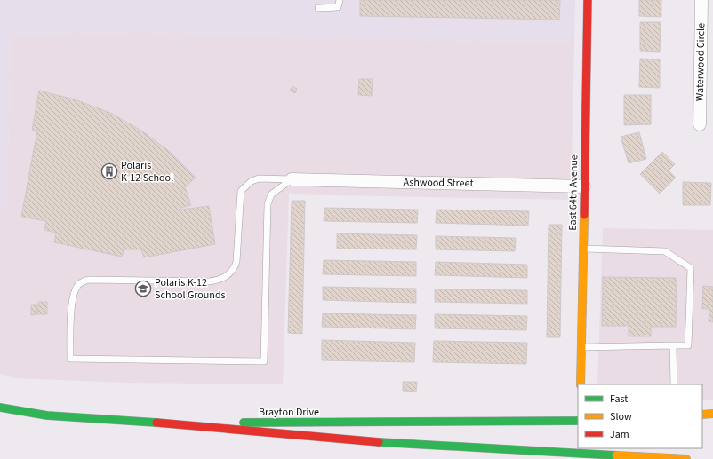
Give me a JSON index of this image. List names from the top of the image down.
{
  "streets": {
    "main road": ["East 64th Avenue", "Brayton Drive"],
    "street": ["Waterwood Circle", "Ashwood Street"]
  },
  "crossings": [
    ["Ashwood Street", "East 64th Avenue"]
  ],
  "places": {
    "building": ["Polaris K-12 School"],
    "school or university": ["Polaris K-12 School Grounds"]
  },
  "legend": ["Fast", "Slow", "Jam"]
}
